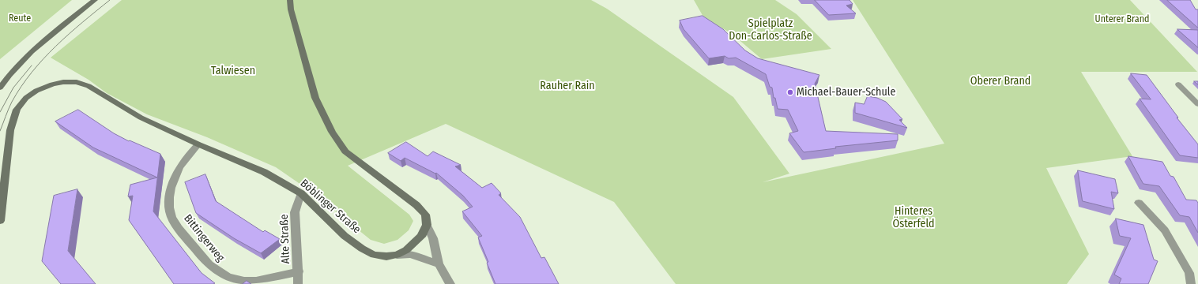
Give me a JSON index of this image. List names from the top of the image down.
{
  "streets": {
    "main road": ["Böblinger Straße"],
    "street": ["Bittingerweg", "Alte Straße"]
  },
  "crossings": [
    ["Böblinger Straße", "Bittingerweg"],
    ["Böblinger Straße", "Alte Straße"],
    ["Bittingerweg", "Alte Straße"]
  ],
  "parks": [
    "Reute",
    "Unterer Brand",
    "Spielplatz Don-Carlos-Straße",
    "Talwiesen",
    "Oberer Brand",
    "Rauher Rain",
    "Hinteres Österfeld"
  ],
  "places": ["Michael-Bauer-Schule"]
}
